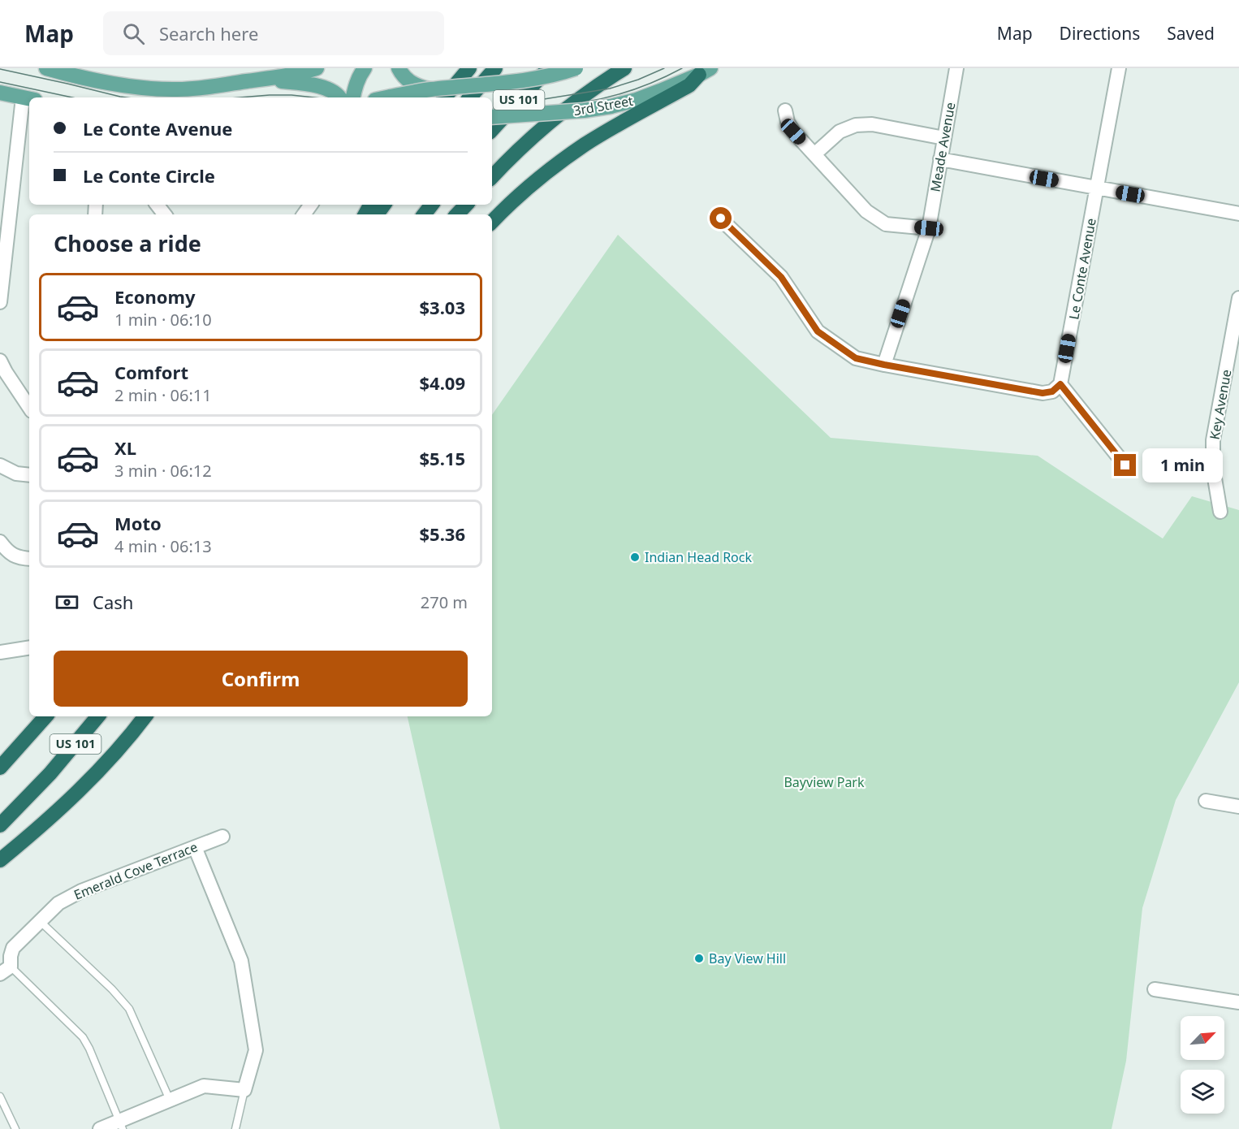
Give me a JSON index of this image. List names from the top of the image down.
{
  "streets": {
    "highway": ["US 101"],
    "main road": ["3rd Street"],
    "street": [
      "Meade Avenue",
      "Le Conte Avenue",
      "Key Avenue",
      "Emerald Cove Terrace"
    ]
  },
  "parks": ["Bayview Park"],
  "places": ["Indian Head Rock", "Bay View Hill"],
  "north": "top right",
  "page": {
    "header": "Map",
    "search": "Search here",
    "nav": ["Map", "Directions", "Saved"],
    "banner": ["Le Conte Avenue", "Le Conte Circle"],
    "heading": "Choose a ride",
    "list": [
      {
        "name": "Economy",
        "note": "1 min · 06:10",
        "value": "$3.03"
      },
      {
        "name": "Comfort",
        "note": "2 min · 06:11",
        "value": "$4.09"
      },
      {
        "name": "XL",
        "note": "3 min · 06:12",
        "value": "$5.15"
      },
      {
        "name": "Moto",
        "note": "4 min · 06:13",
        "value": "$5.36"
      }
    ],
    "bubble": "1 min",
    "pay": ["Cash", "270 m"],
    "buttons": "Confirm"
  }
}
